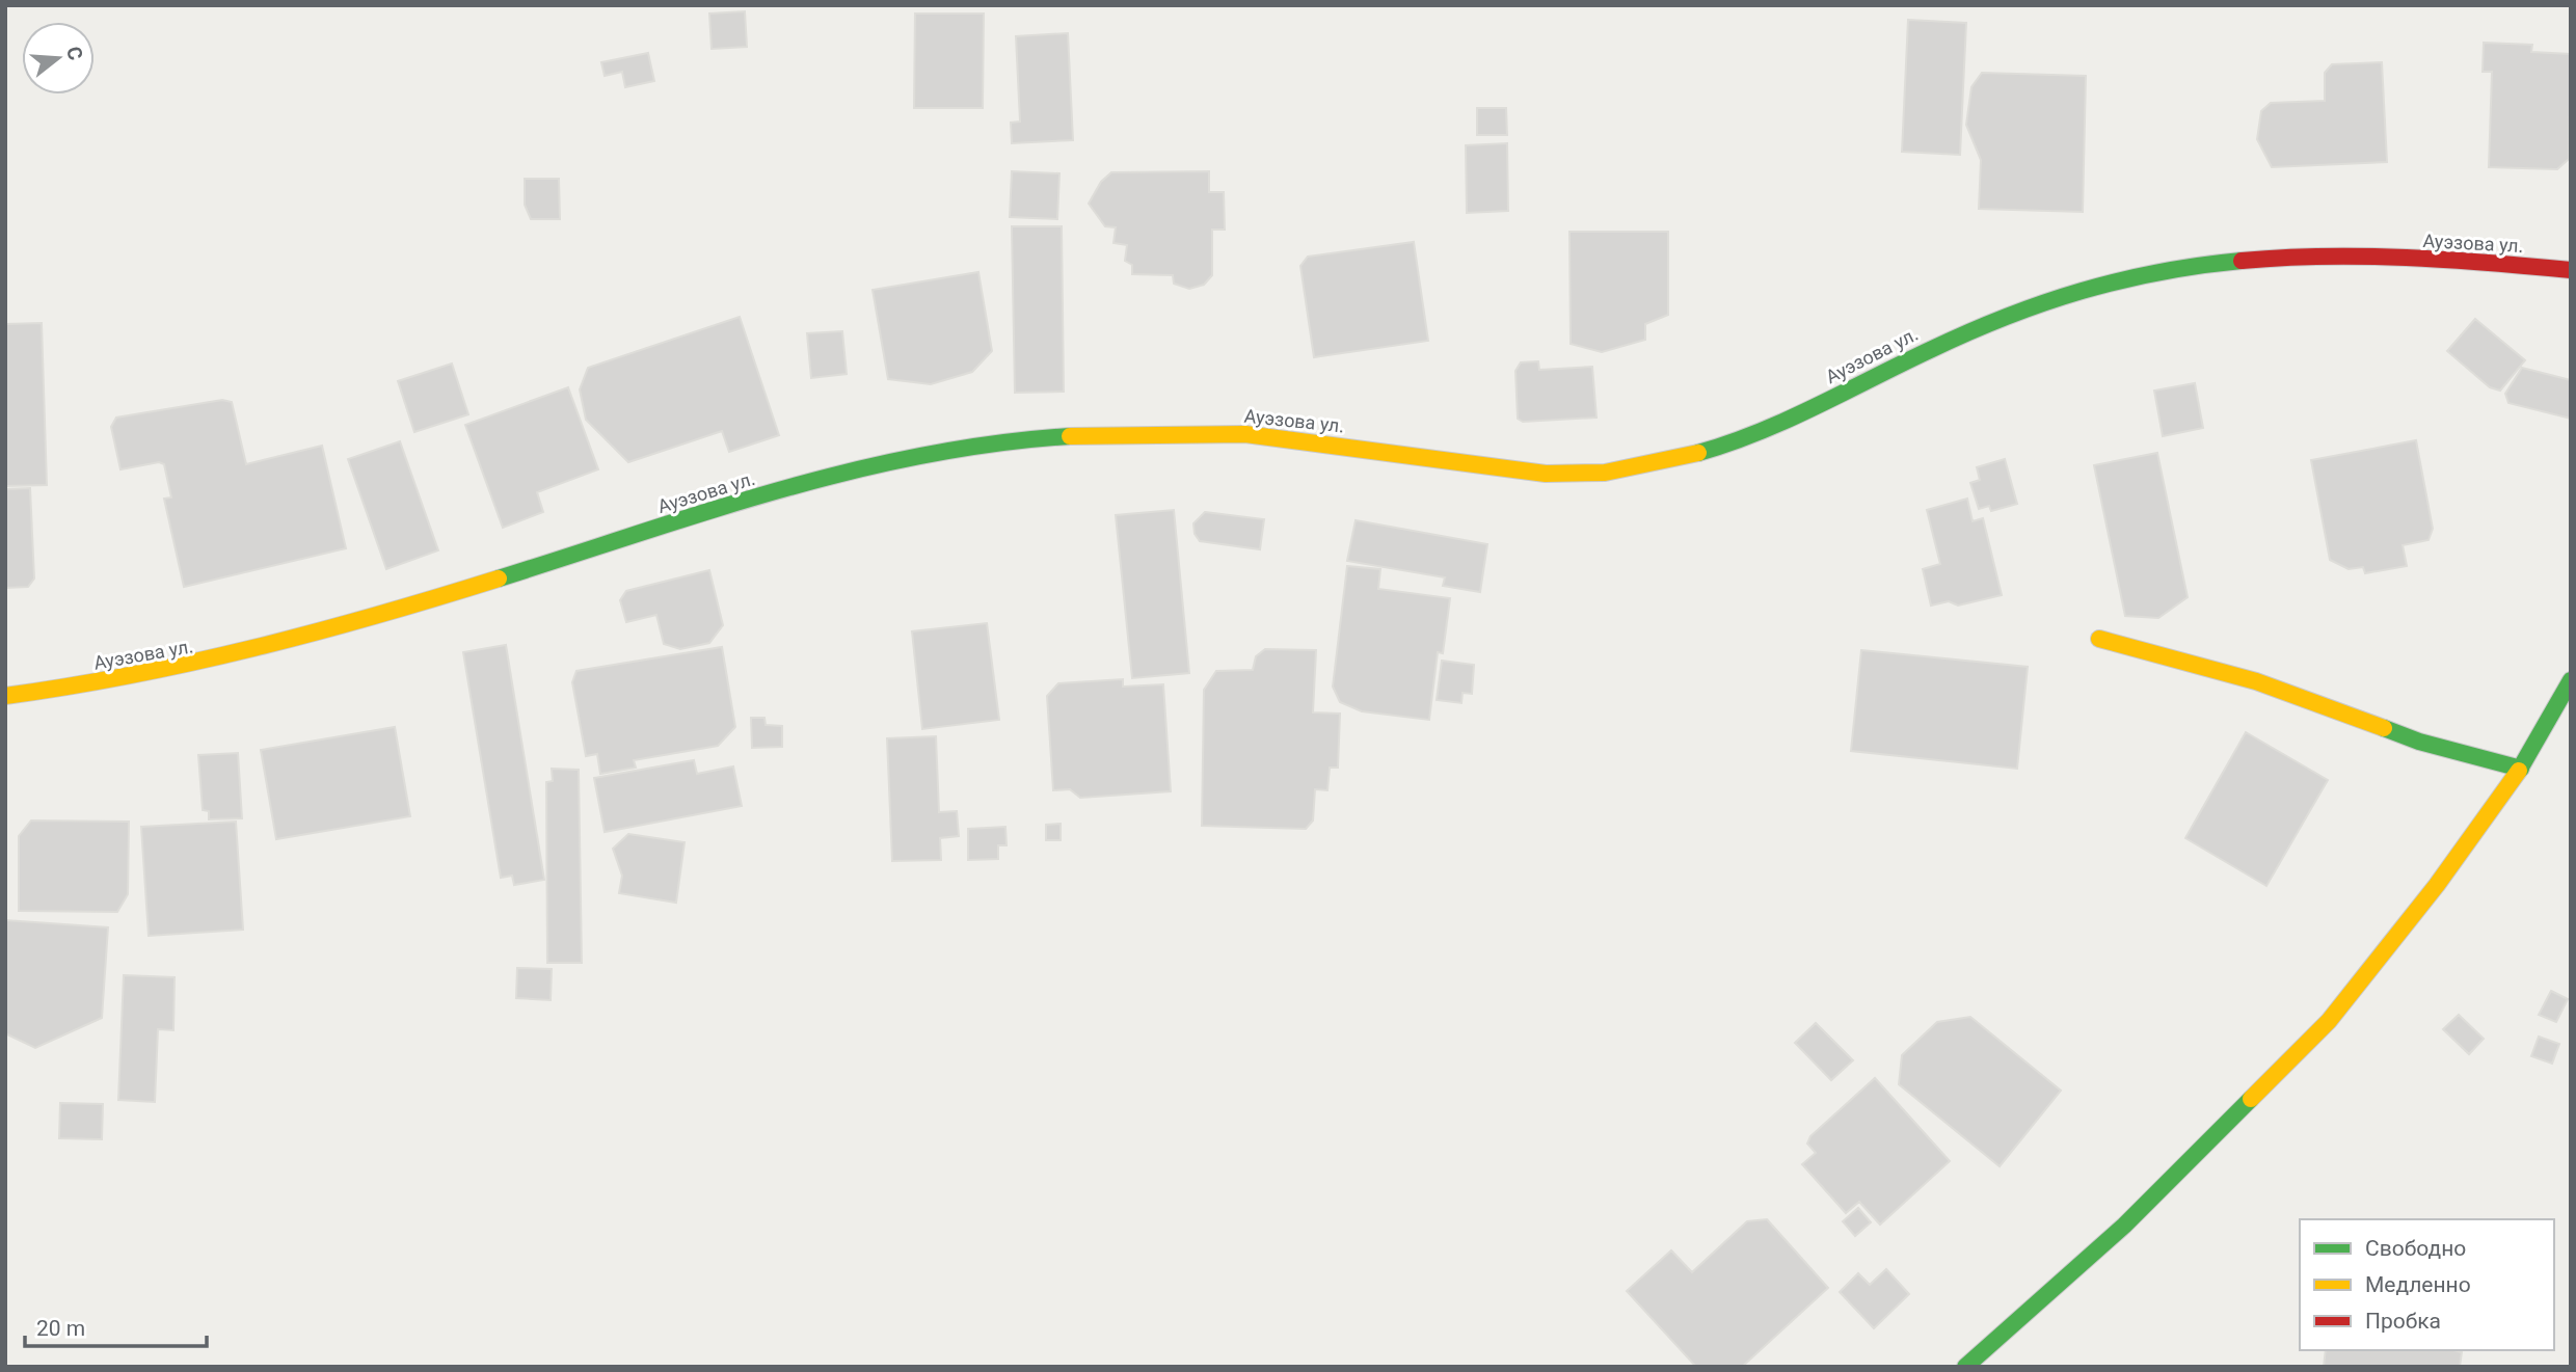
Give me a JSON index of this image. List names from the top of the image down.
{
  "streets": {
    "street": ["Ауэзова ул."]
  },
  "legend": ["Свободно", "Медленно", "Пробка"],
  "scale_bar": "20 m",
  "north": "right"
}
